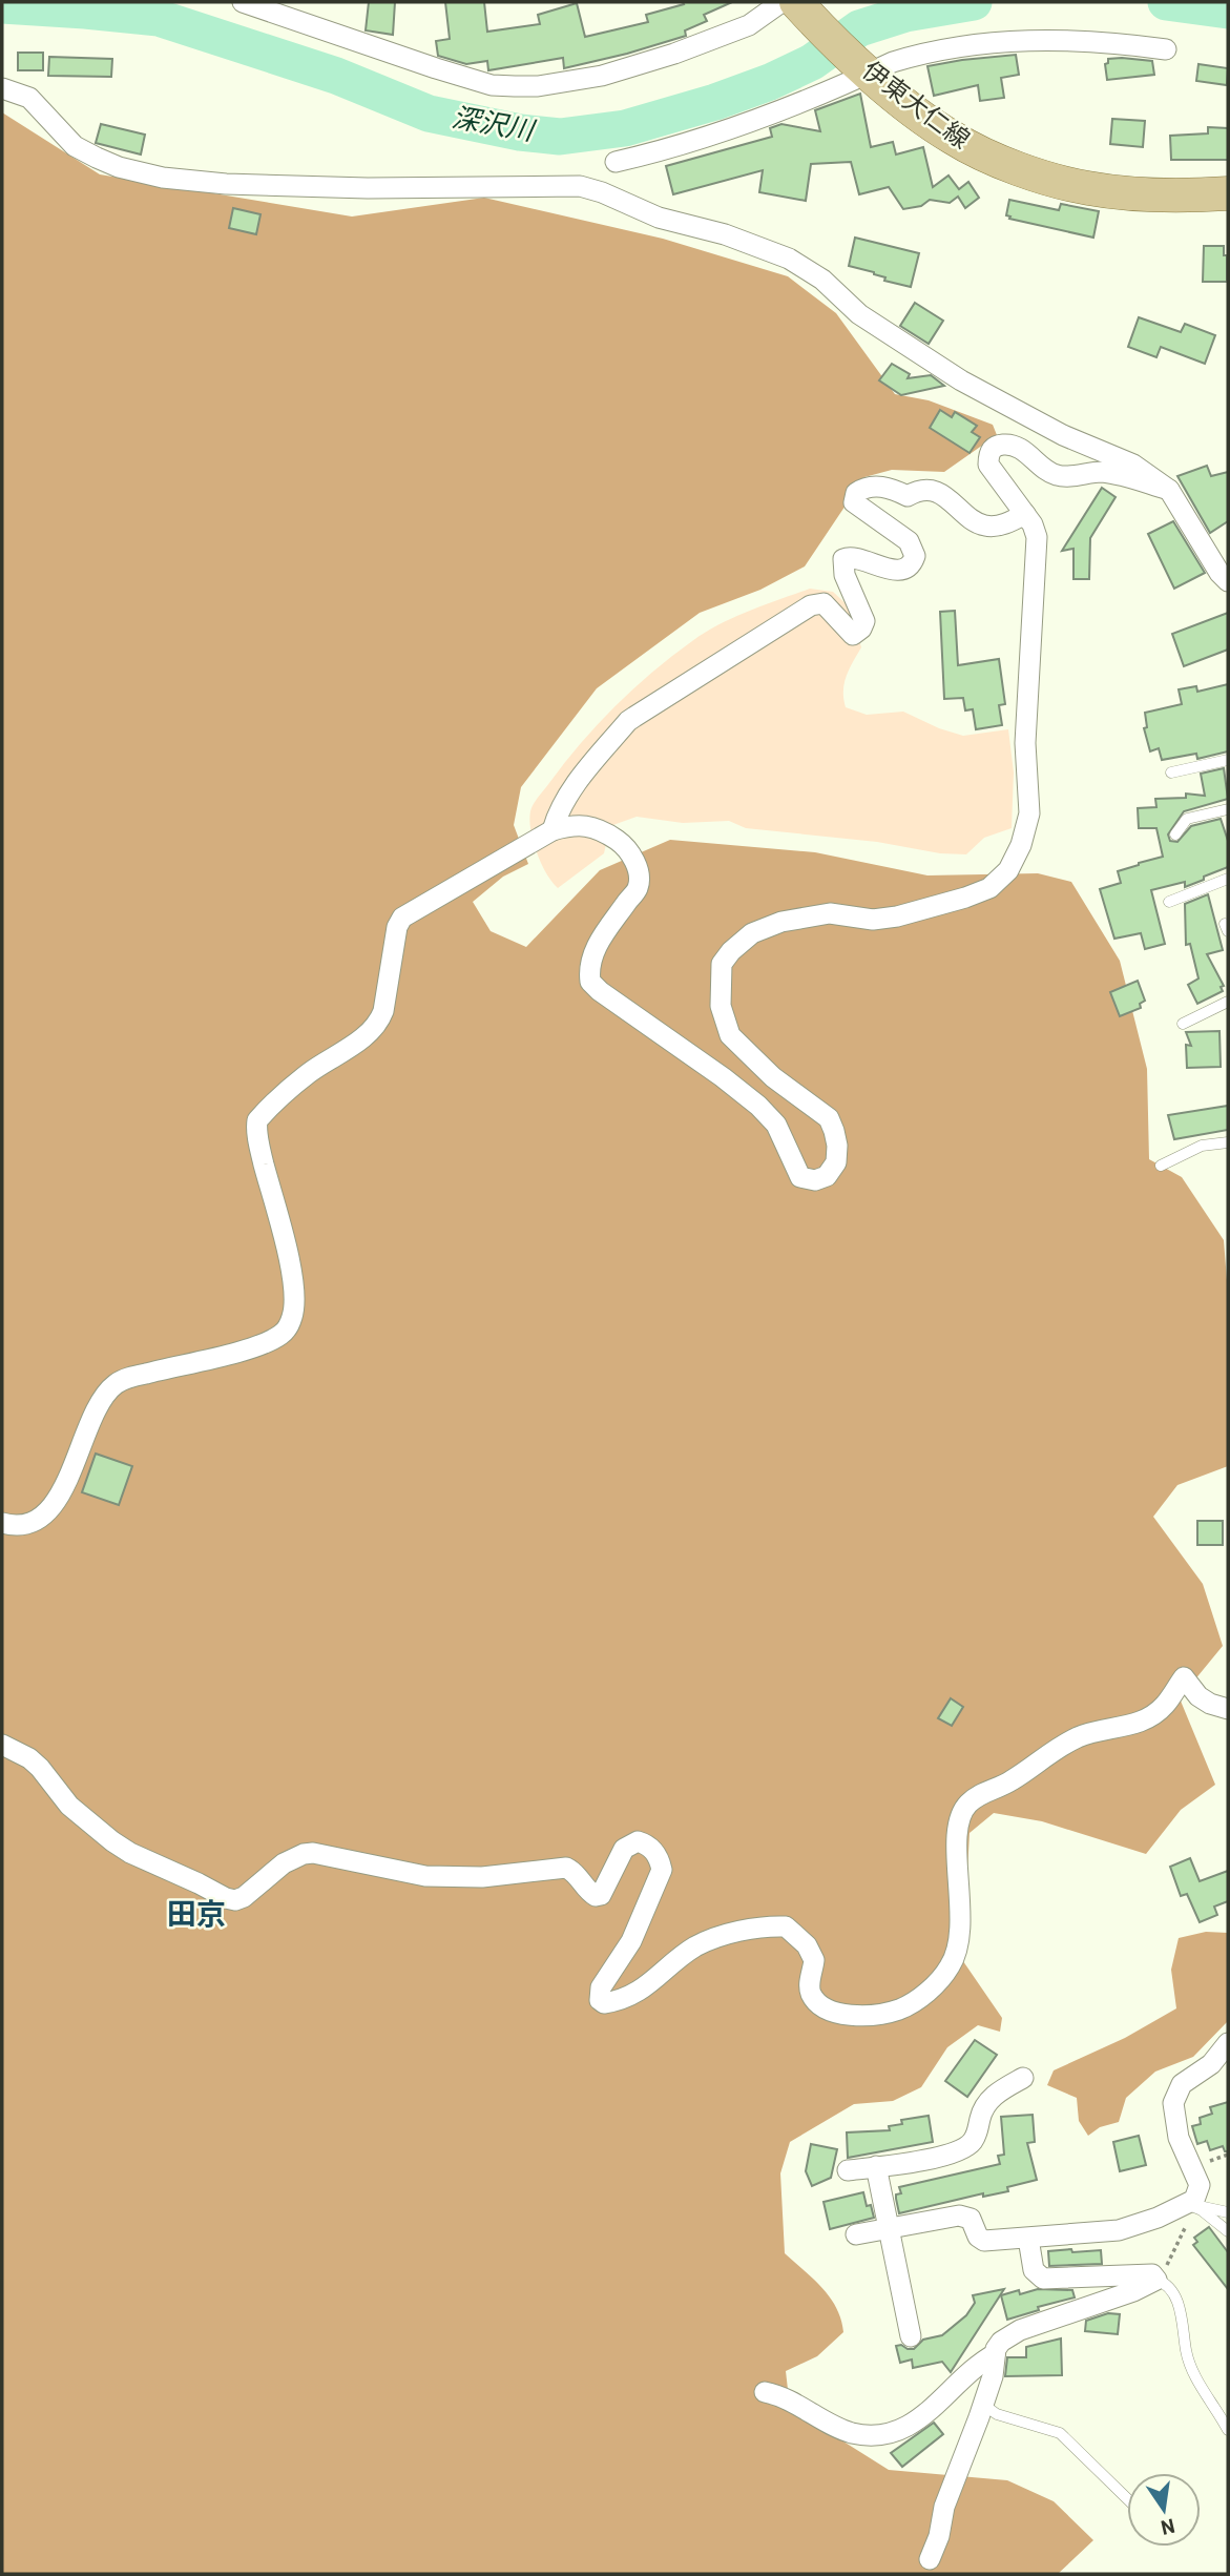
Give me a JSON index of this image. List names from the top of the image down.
{
  "streets": {
    "main road": ["伊東大仁線"]
  },
  "districts": ["田京"],
  "water": ["深沢川"],
  "north": "bottom"
}
